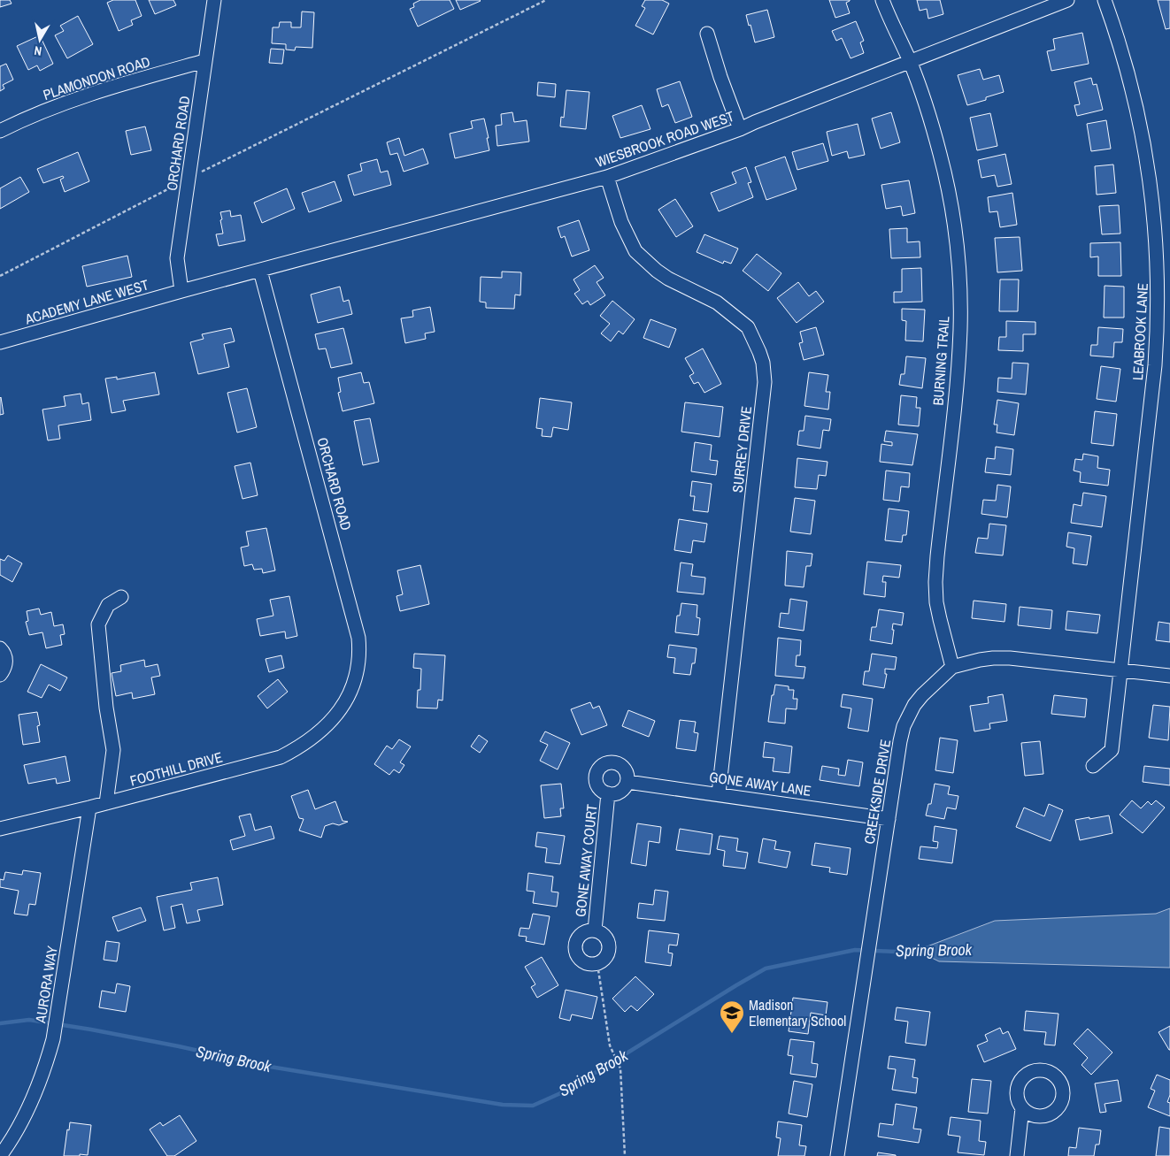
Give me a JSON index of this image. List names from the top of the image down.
{
  "streets": {
    "street": [
      "PLAMONDON ROAD",
      "WIESBROOK ROAD WEST",
      "ORCHARD ROAD",
      "ACADEMY LANE WEST",
      "LEABROOK LANE",
      "BURNING TRAIL",
      "SURREY DRIVE",
      "FOOTHILL DRIVE",
      "GONE AWAY LANE",
      "CREEKSIDE DRIVE",
      "GONE AWAY COURT",
      "AURORA WAY"
    ]
  },
  "crossings": [
    ["PLAMONDON ROAD", "ORCHARD ROAD"],
    ["WIESBROOK ROAD WEST", "ORCHARD ROAD"],
    ["WIESBROOK ROAD WEST", "ACADEMY LANE WEST"],
    ["WIESBROOK ROAD WEST", "BURNING TRAIL"],
    ["WIESBROOK ROAD WEST", "SURREY DRIVE"],
    ["ORCHARD ROAD", "ACADEMY LANE WEST"],
    ["ORCHARD ROAD", "FOOTHILL DRIVE"],
    ["LEABROOK LANE", "CREEKSIDE DRIVE"],
    ["BURNING TRAIL", "CREEKSIDE DRIVE"],
    ["SURREY DRIVE", "GONE AWAY LANE"],
    ["FOOTHILL DRIVE", "AURORA WAY"],
    ["GONE AWAY LANE", "CREEKSIDE DRIVE"],
    ["GONE AWAY LANE", "GONE AWAY COURT"]
  ],
  "water": ["Spring Brook"],
  "places": {
    "school or university": ["Madison Elementary School"]
  },
  "north": "bottom"
}
